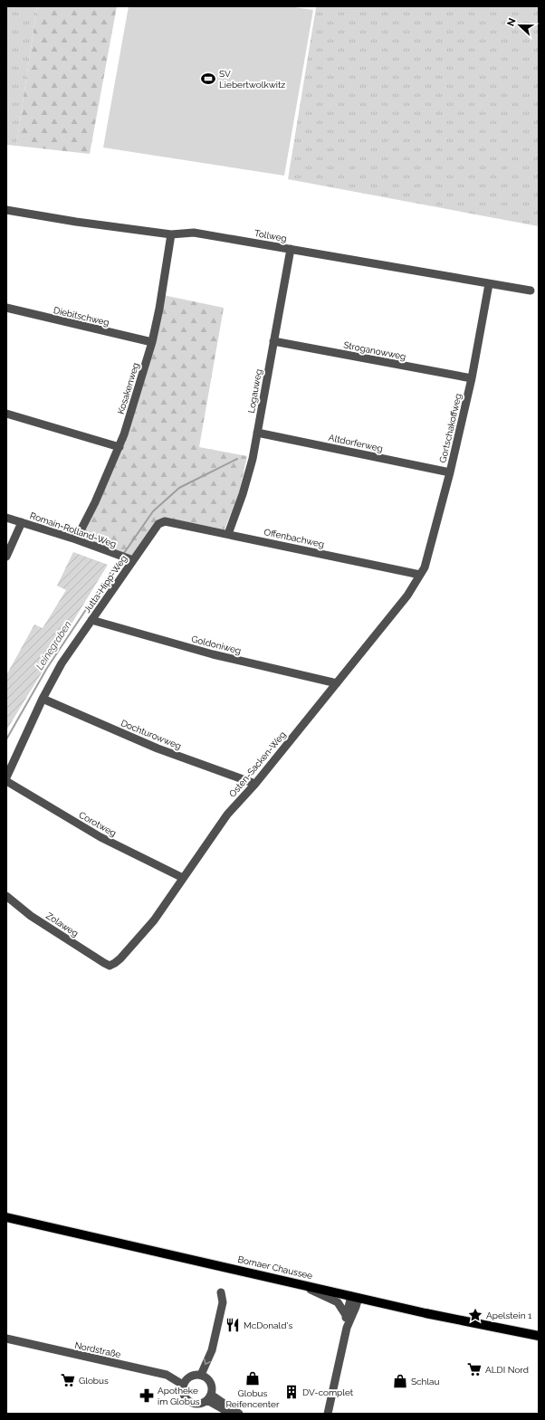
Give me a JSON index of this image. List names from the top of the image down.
{
  "streets": {
    "main road": ["Bornaer Chaussee"],
    "street": [
      "Tollweg",
      "Diebitschweg",
      "Stroganowweg",
      "Kosakenweg",
      "Logauweg",
      "Gortschakoffweg",
      "Altdorferweg",
      "Romain-Rolland-Weg",
      "Offenbachweg",
      "Jutta-Hipp-Weg",
      "Goldoniweg",
      "Dochturowweg",
      "Osten-Sacken-Weg",
      "Corotweg",
      "Zolaweg",
      "Nordstraße"
    ]
  },
  "crossings": [
    ["Tollweg", "Kosakenweg"],
    ["Tollweg", "Logauweg"],
    ["Tollweg", "Gortschakoffweg"],
    ["Diebitschweg", "Kosakenweg"],
    ["Stroganowweg", "Logauweg"],
    ["Stroganowweg", "Gortschakoffweg"],
    ["Kosakenweg", "Romain-Rolland-Weg"],
    ["Logauweg", "Altdorferweg"],
    ["Logauweg", "Offenbachweg"],
    ["Gortschakoffweg", "Altdorferweg"],
    ["Gortschakoffweg", "Offenbachweg"],
    ["Gortschakoffweg", "Osten-Sacken-Weg"],
    ["Romain-Rolland-Weg", "Jutta-Hipp-Weg"],
    ["Offenbachweg", "Jutta-Hipp-Weg"],
    ["Offenbachweg", "Osten-Sacken-Weg"],
    ["Jutta-Hipp-Weg", "Goldoniweg"],
    ["Jutta-Hipp-Weg", "Dochturowweg"],
    ["Goldoniweg", "Osten-Sacken-Weg"],
    ["Dochturowweg", "Osten-Sacken-Weg"],
    ["Osten-Sacken-Weg", "Corotweg"],
    ["Osten-Sacken-Weg", "Zolaweg"]
  ],
  "water": ["Leinegraben"],
  "places": {
    "sports": ["SV Liebertwolkwitz"],
    "place": ["Apelstein 1"],
    "restaurant": ["McDonald's"],
    "supermarket": ["ALDI Nord", "Globus"],
    "shop": ["Globus Reifencenter", "Schlau"],
    "building": ["DV-complet"],
    "pharmacy": ["Apotheke im Globus"]
  },
  "north": "left"
}
